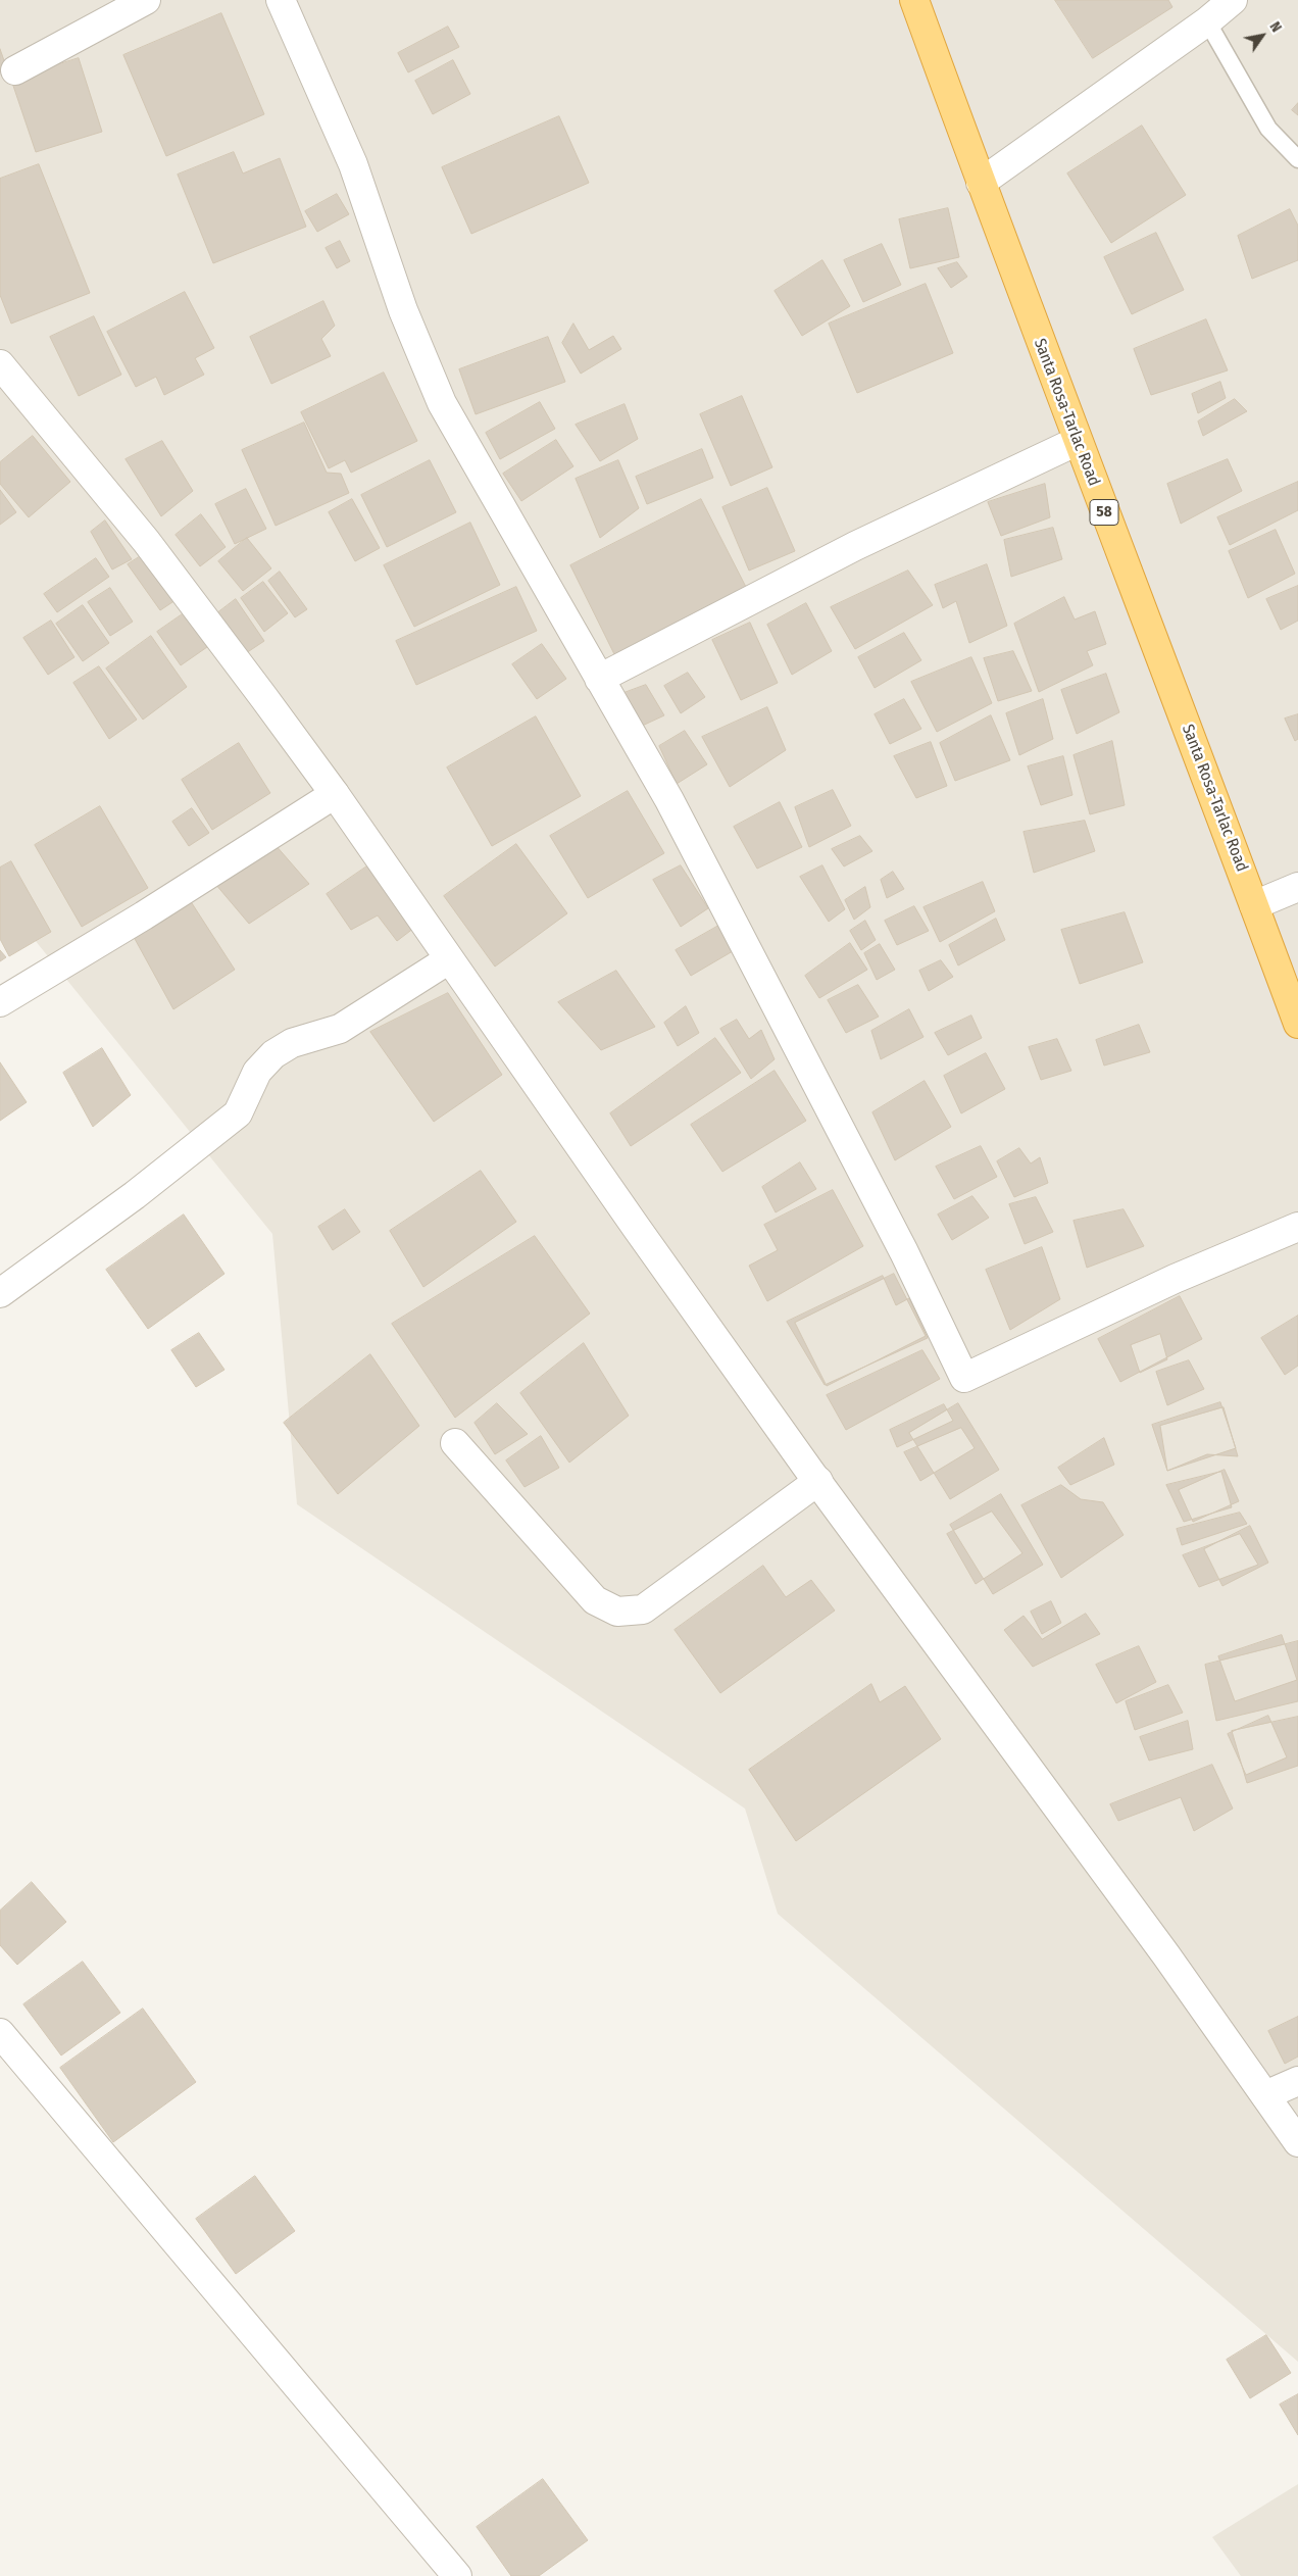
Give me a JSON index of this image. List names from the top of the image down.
{
  "streets": {
    "highway": ["Santa Rosa-Tarlac Road", "58"]
  },
  "north": "top right"
}
